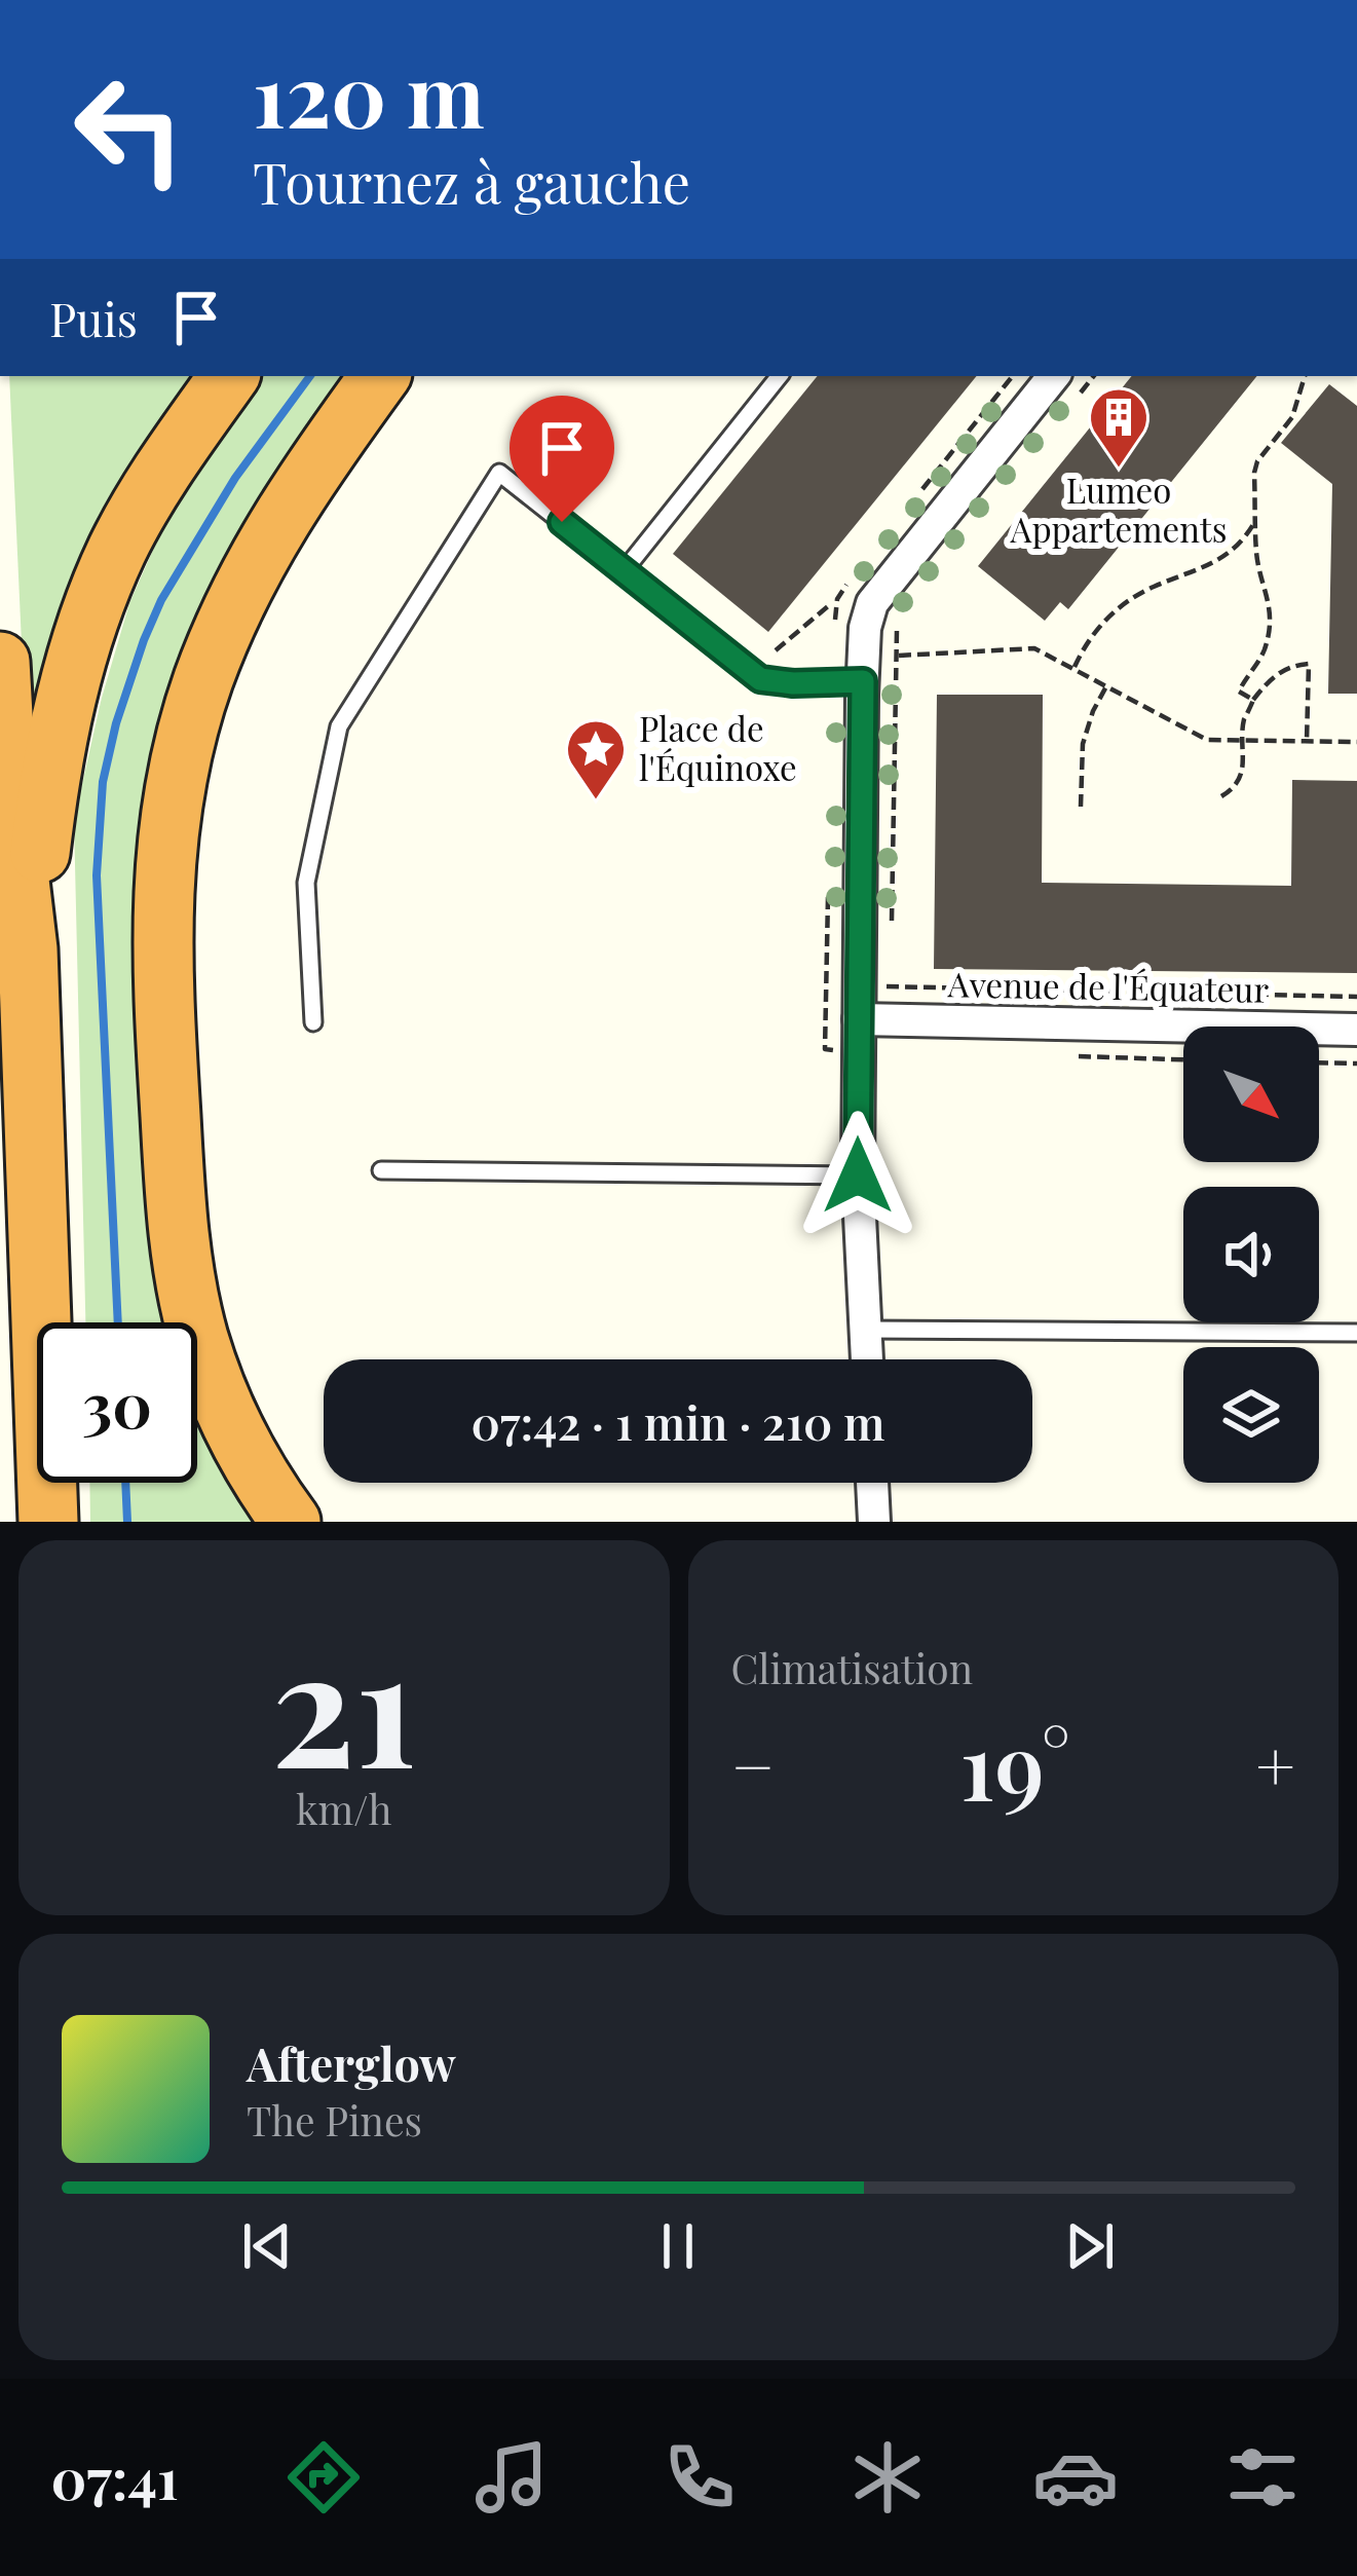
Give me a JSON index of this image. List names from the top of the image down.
{
  "streets": {
    "street": ["Avenue de l'Équateur"]
  },
  "places": {
    "building": ["Lumeo Appartements"],
    "place": ["Place de l'Équinoxe"]
  },
  "north": "bottom right",
  "page": {
    "turn": ["120 m", "Tournez à gauche"],
    "then": "Puis",
    "limit": "30",
    "trip": "07:42 · 1 min · 210 m",
    "tile": [
      ["21", "km/h"],
      "Climatisation"
    ],
    "heat": ["−", "19°", "+"],
    "song": ["Afterglow", "The Pines"],
    "tabs": "07:41"
  }
}
